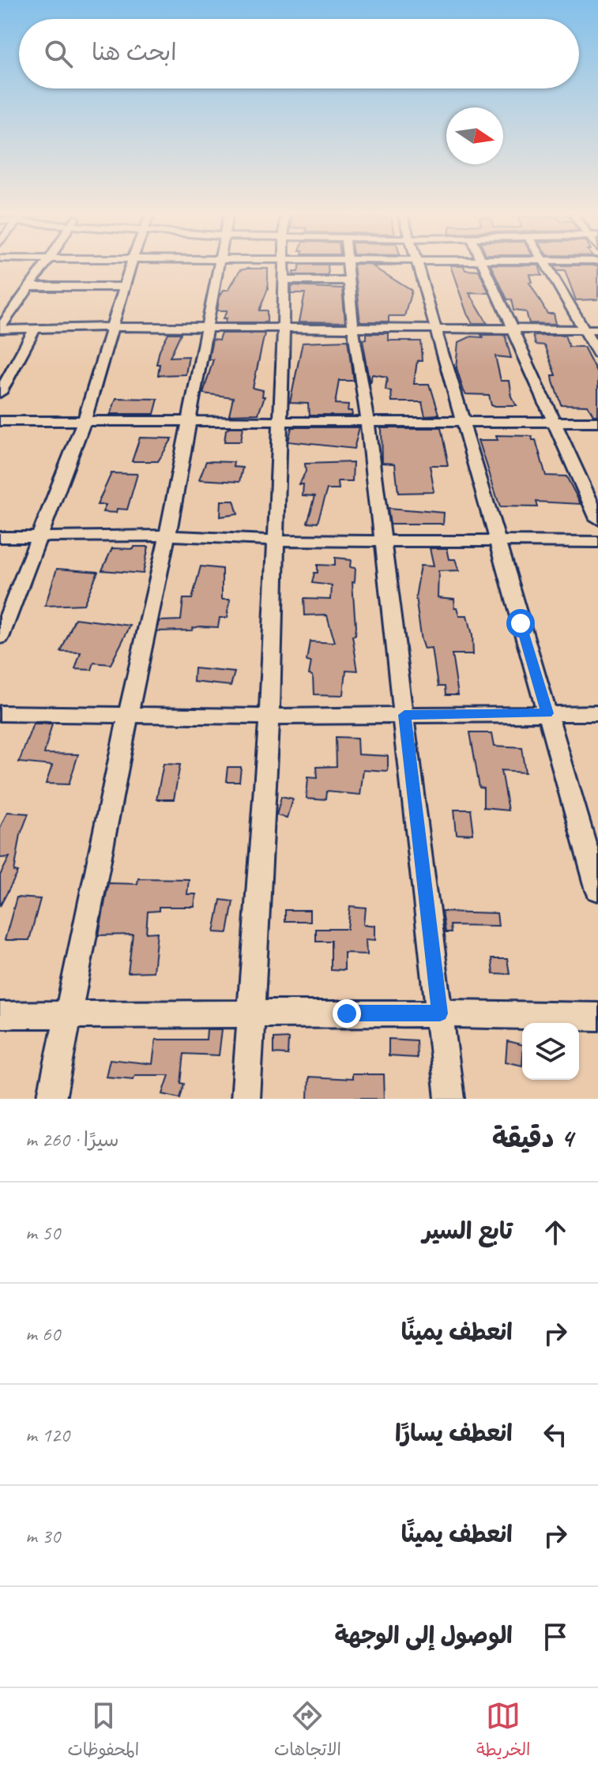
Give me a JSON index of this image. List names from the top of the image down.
{
  "north": "right",
  "page": {
    "search": "ابحث هنا",
    "heading": ["4 دقيقة", "سيرًا · 260 m"],
    "list": [
      ["تابع السير", "50 m"],
      ["انعطف يمينًا", "60 m"],
      ["انعطف يسارًا", "120 m"],
      ["انعطف يمينًا", "30 m"],
      "الوصول إلى الوجهة"
    ],
    "nav": ["الخريطة", "الاتجاهات", "المحفوظات"]
  }
}
